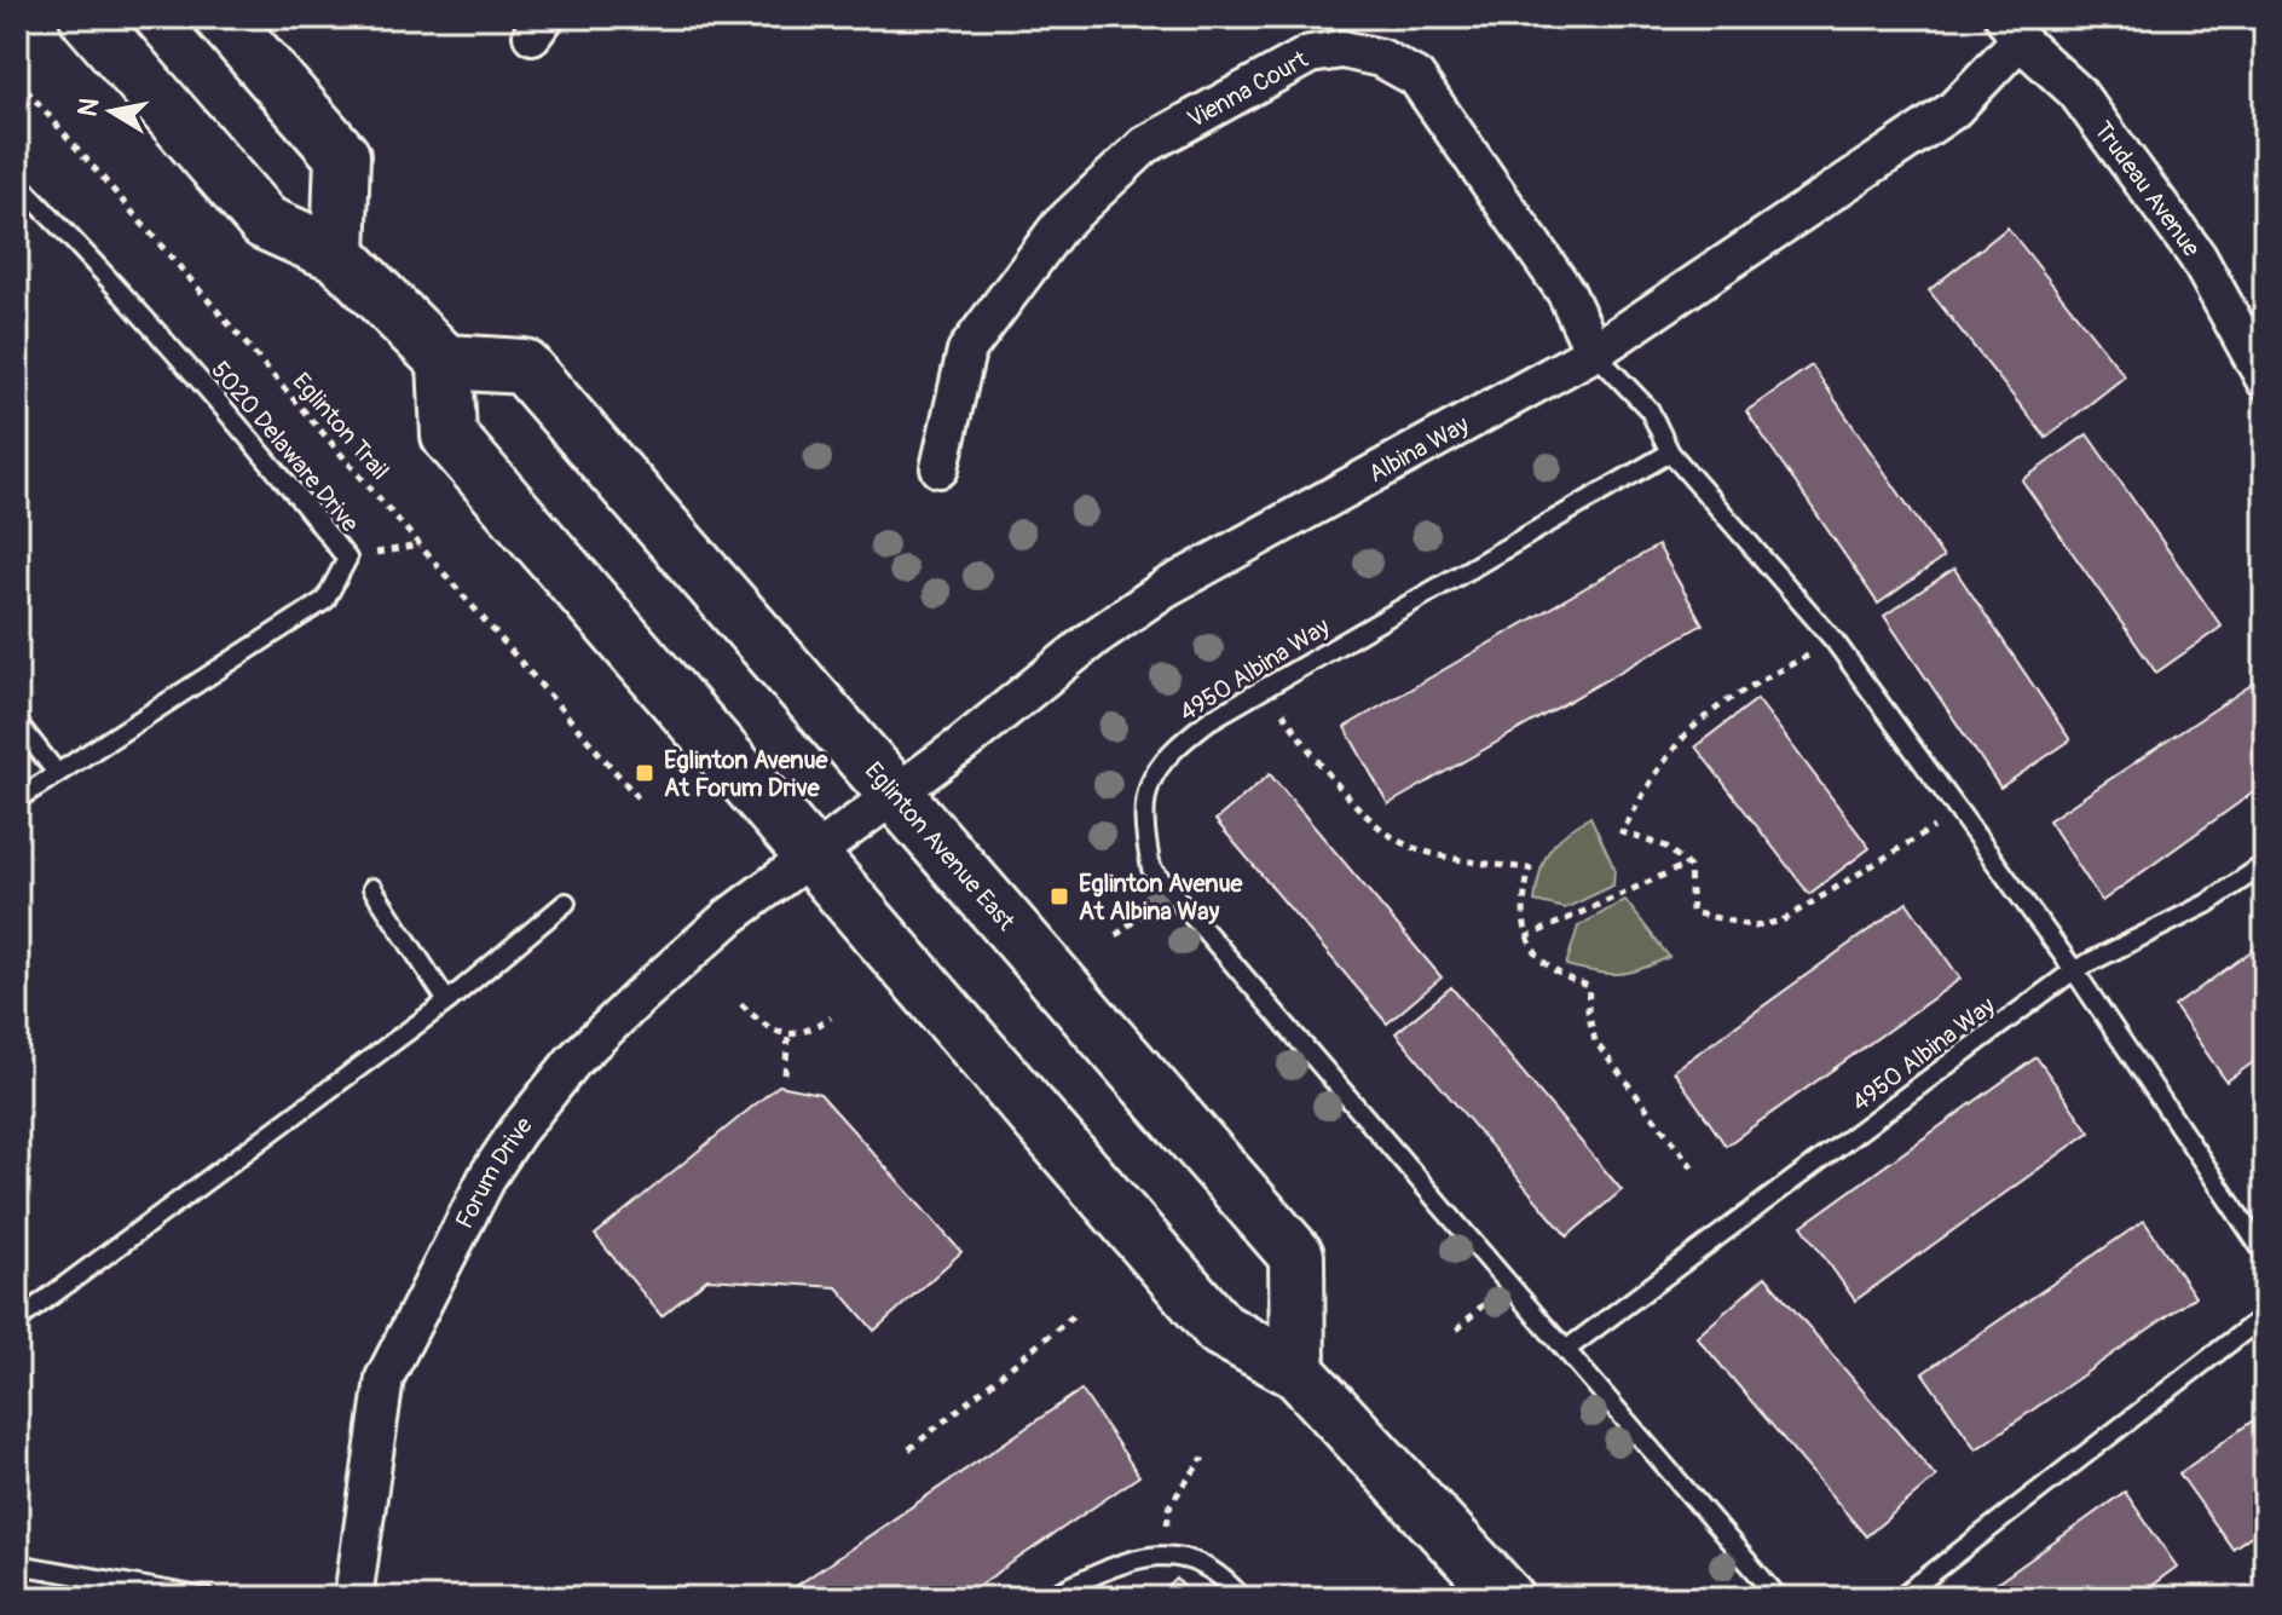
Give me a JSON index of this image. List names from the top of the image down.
{
  "streets": {
    "main road": ["Eglinton Avenue East"],
    "street": [
      "Vienna Court",
      "Trudeau Avenue",
      "Albina Way",
      "Forum Drive"
    ],
    "lane": ["5020 Delaware Drive", "4950 Albina Way"],
    "path": ["Eglinton Trail"]
  },
  "crossings": [
    ["Vienna Court", "Albina Way"],
    ["Trudeau Avenue", "Albina Way"],
    ["Albina Way", "Eglinton Avenue East"],
    ["Albina Way", "Forum Drive"]
  ],
  "places": {
    "transit": ["Eglinton Avenue At Forum Drive", "Eglinton Avenue At Albina Way"]
  },
  "north": "left"
}
